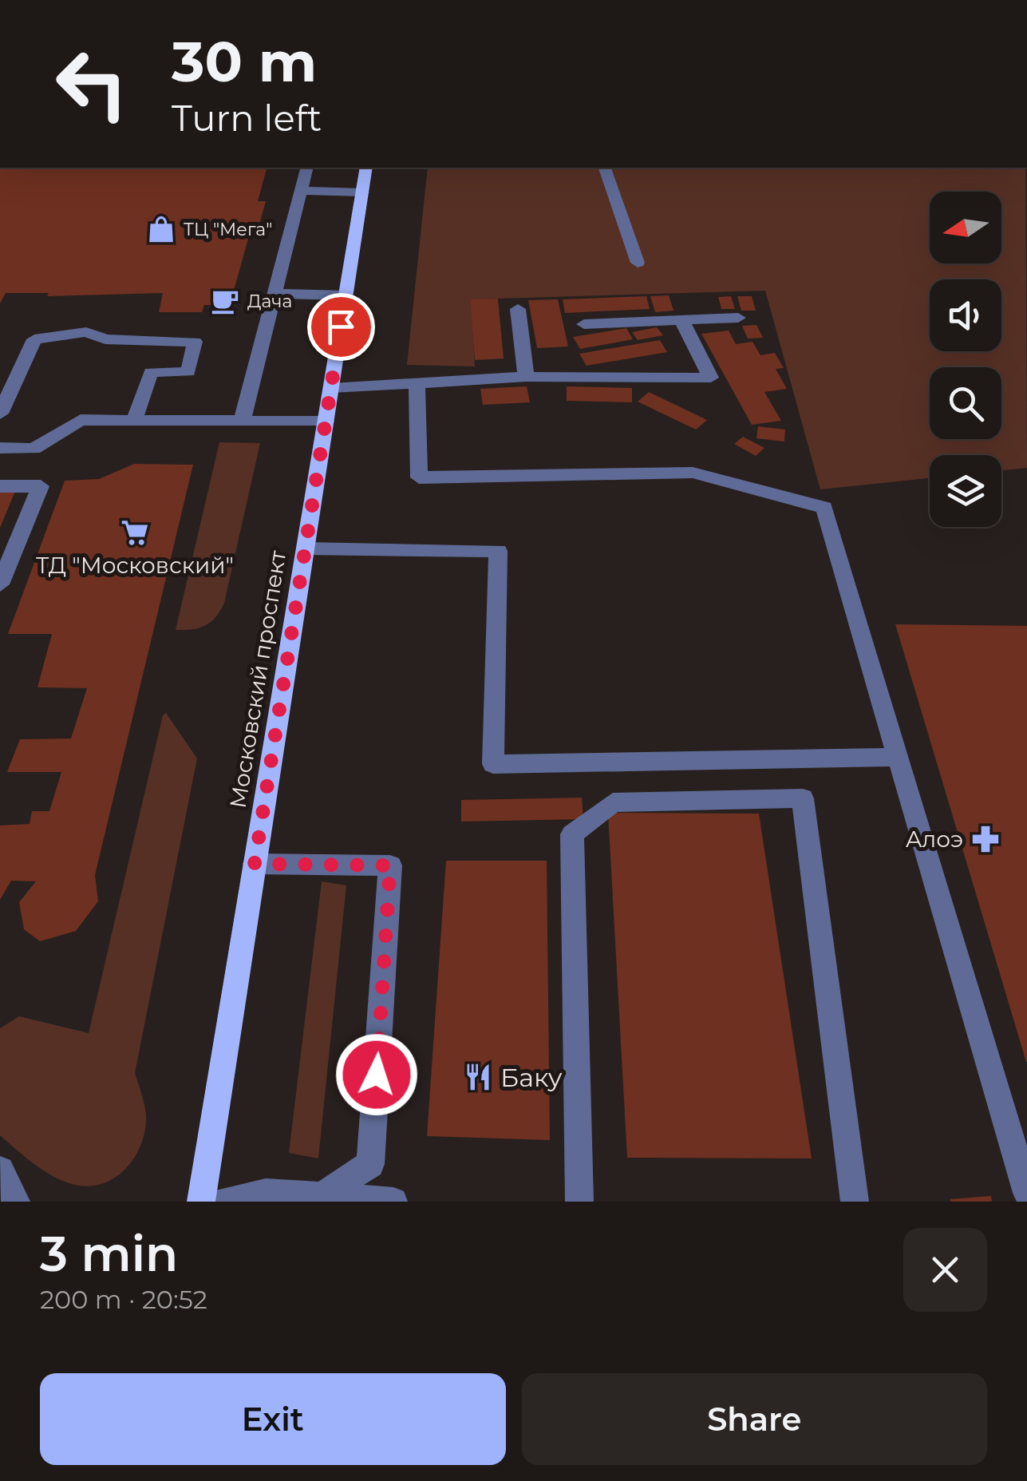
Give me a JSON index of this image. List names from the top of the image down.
{
  "streets": {
    "main road": ["Московский проспект"]
  },
  "places": {
    "shop": ["ТЦ \"Мега\""],
    "cafe": ["Дача"],
    "supermarket": ["ТД \"Московский\""],
    "pharmacy": ["Алоэ"],
    "restaurant": ["Баку"]
  },
  "north": "left",
  "page": {
    "turn": ["30 m", "Turn left"],
    "heading": ["3 min", "200 m · 20:52"],
    "buttons": ["Exit", "Share"]
  }
}
